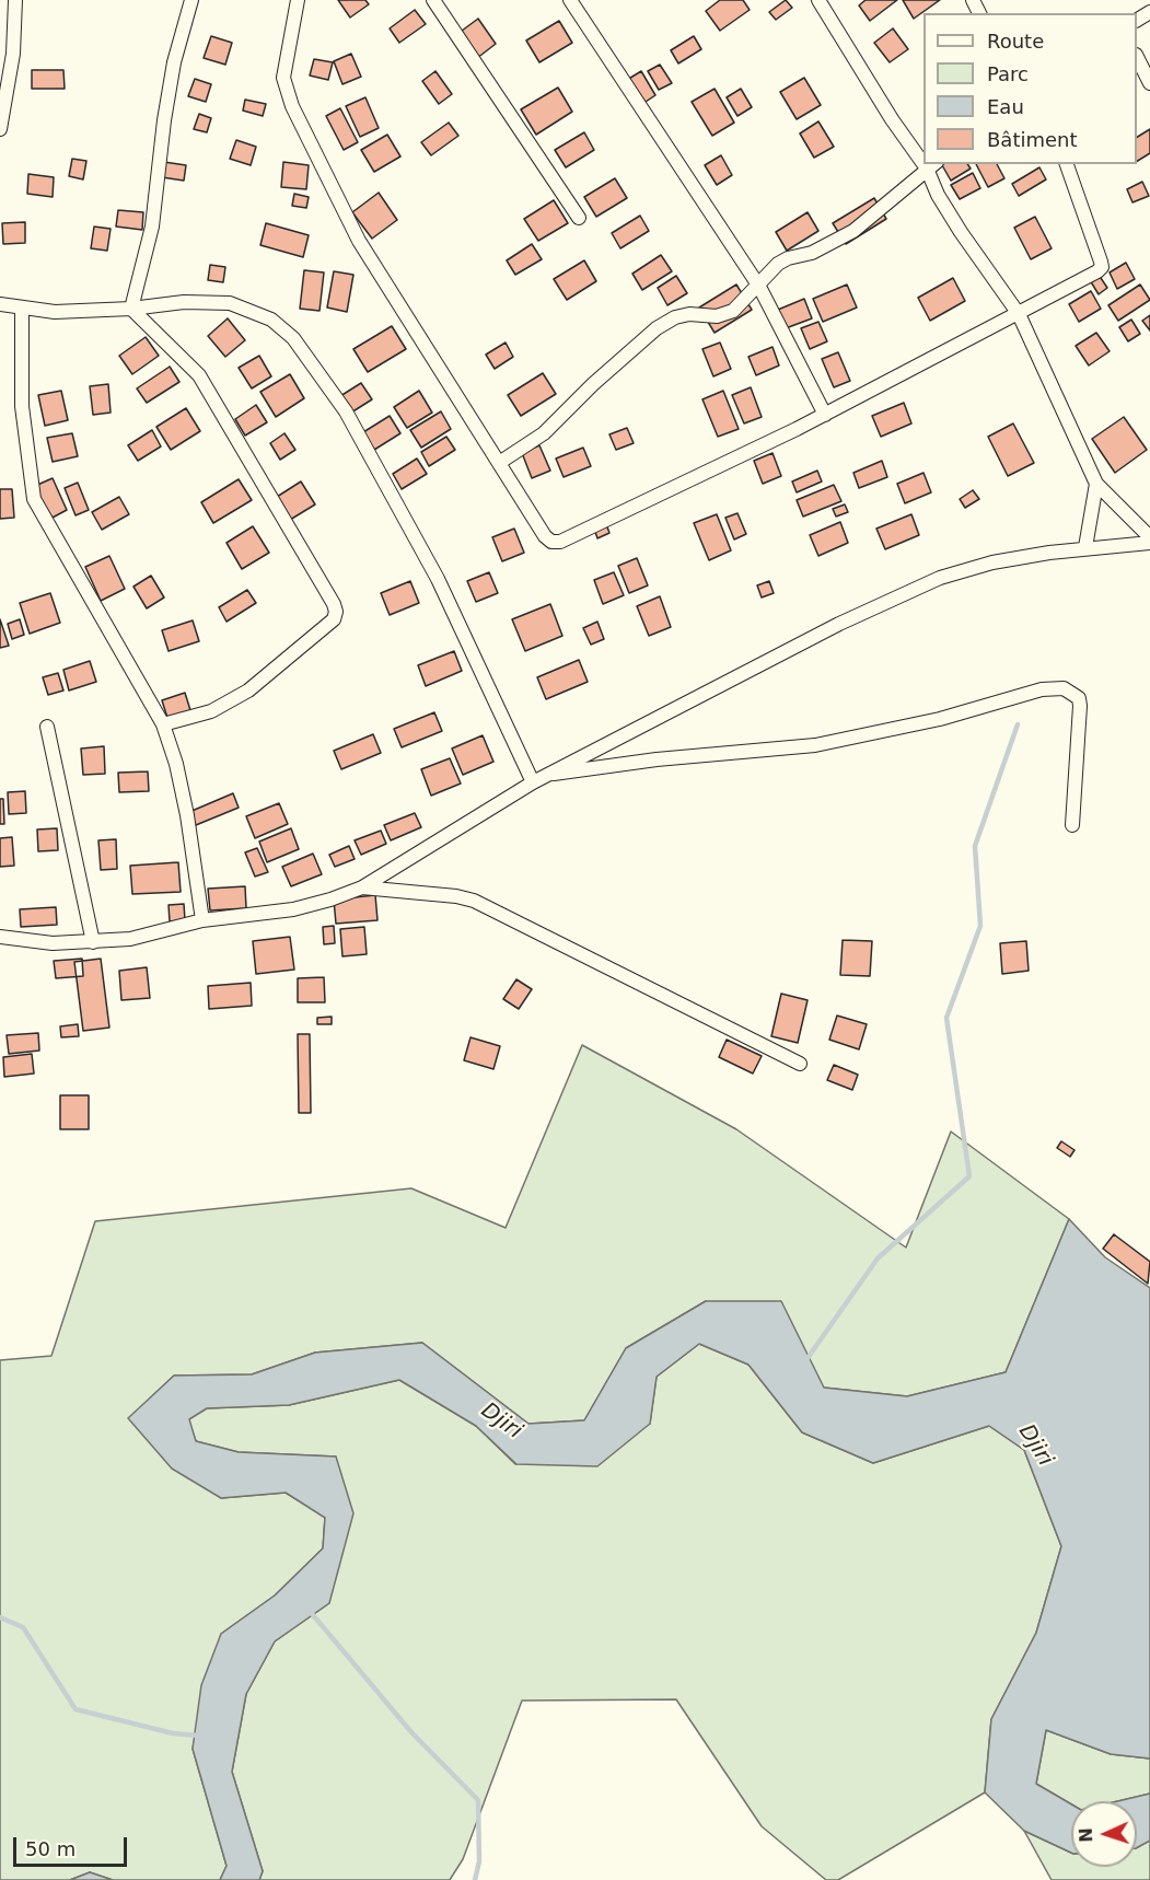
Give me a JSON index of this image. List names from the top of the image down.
{
  "water": ["Djiri"],
  "legend": [
    "Route",
    "Parc",
    "Eau",
    "Bâtiment"
  ],
  "scale_bar": "50 m",
  "north": "left"
}
